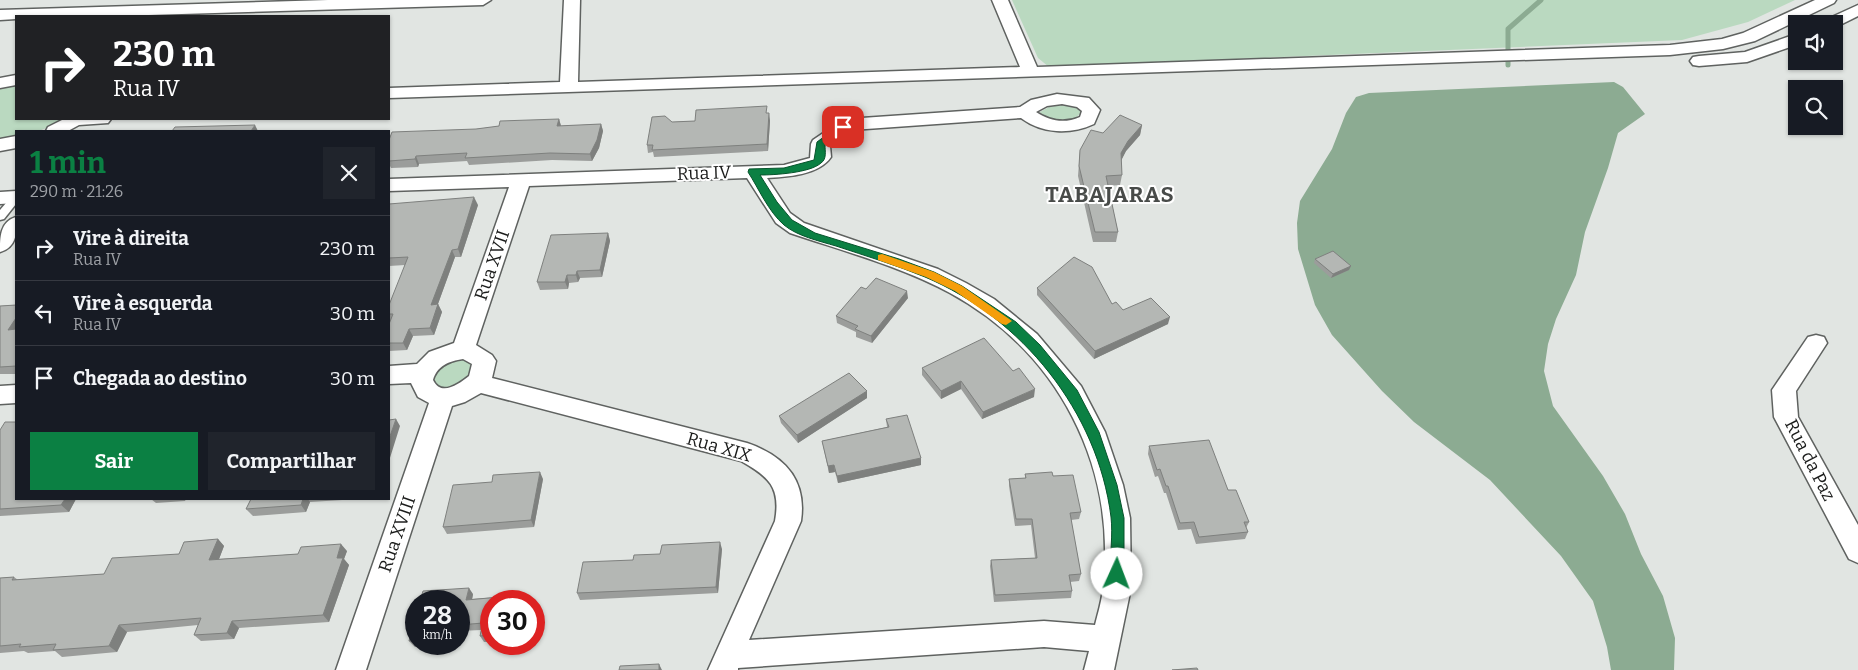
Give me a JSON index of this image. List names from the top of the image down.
{
  "streets": {
    "street": [
      "Rua IV",
      "Rua XVII",
      "Rua XIX",
      "Rua da Paz",
      "Rua XVIII"
    ]
  },
  "crossings": [
    ["Rua IV", "Rua XVII"],
    ["Rua XVII", "Rua XIX"],
    ["Rua XVII", "Rua XVIII"],
    ["Rua XIX", "Rua XVIII"]
  ],
  "districts": ["TABAJARAS"],
  "page": {
    "turn": ["230 m", "Rua IV"],
    "heading": ["1 min", "290 m · 21:26"],
    "list": [
      {
        "name": "Vire à direita",
        "note": "Rua IV",
        "value": "230 m"
      },
      {
        "name": "Vire à esquerda",
        "note": "Rua IV",
        "value": "30 m"
      },
      {
        "name": "Chegada ao destino",
        "value": "30 m"
      }
    ],
    "buttons": ["Sair", "Compartilhar"],
    "speed": "28 km/h",
    "limit": "30"
  }
}
